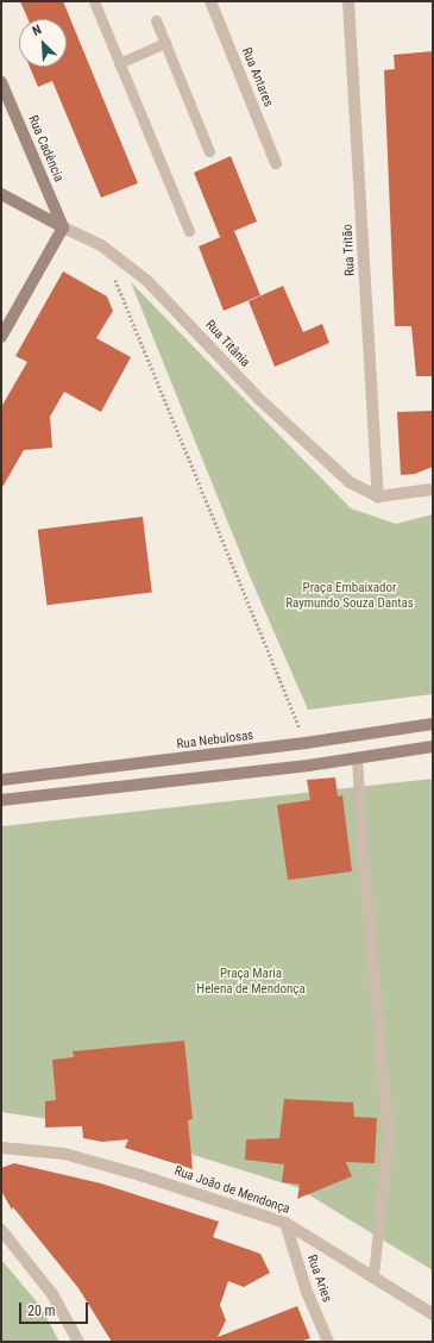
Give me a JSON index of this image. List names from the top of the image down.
{
  "streets": {
    "street": [
      "Rua Antares",
      "Rua Cadência",
      "Rua Tritão",
      "Rua Titânia",
      "Rua Nebulosas",
      "Rua João de Mendonça",
      "Rua Aries"
    ]
  },
  "crossings": [
    ["Rua Cadência", "Rua Titânia"],
    ["Rua Tritão", "Rua Titânia"],
    ["Rua João de Mendonça", "Rua Aries"]
  ],
  "parks": ["Praça Embaixador Raymundo Souza Dantas", "Praça Maria Helena de Mendonça"],
  "scale_bar": "20 m",
  "north": "top left"
}
